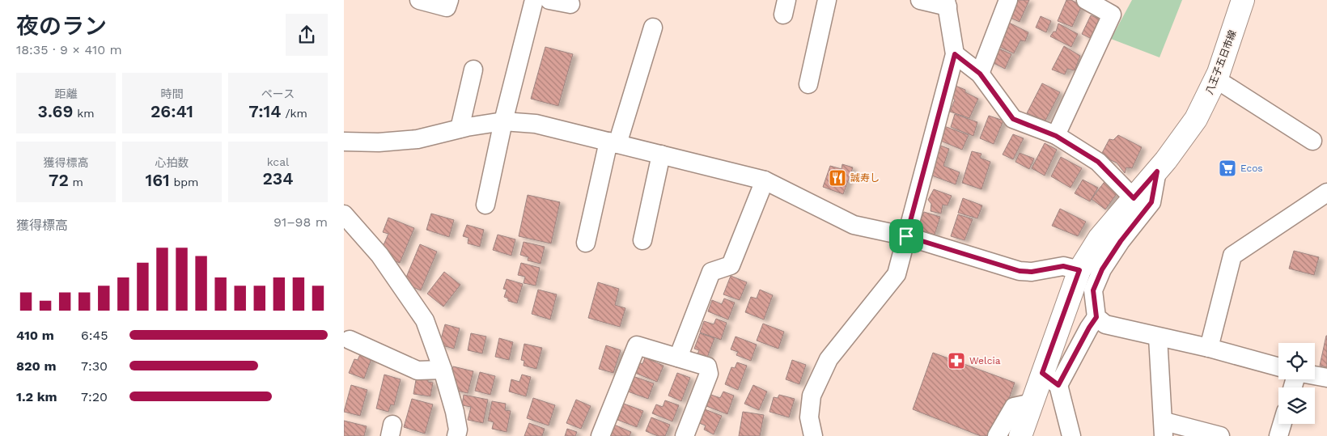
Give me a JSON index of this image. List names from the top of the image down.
{
  "streets": {
    "main road": ["八王子五日市線"]
  },
  "places": {
    "supermarket": ["Ecos"],
    "restaurant": ["誠寿し"],
    "pharmacy": ["Welcia"]
  },
  "page": {
    "heading": ["夜のラン", "18:35 · 9 × 410 m"],
    "stats": [
      ["距離", "3.69 km"],
      ["時間", "26:41"],
      ["ペース", "7:14 /km"],
      ["獲得標高", "72 m"],
      ["心拍数", "161 bpm"],
      ["kcal", "234"]
    ],
    "chart": ["獲得標高", "91–98 m"],
    "list": [
      {
        "name": "410 m",
        "note": "6:45"
      },
      {
        "name": "820 m",
        "note": "7:30"
      },
      {
        "name": "1.2 km",
        "note": "7:20"
      }
    ]
  }
}
